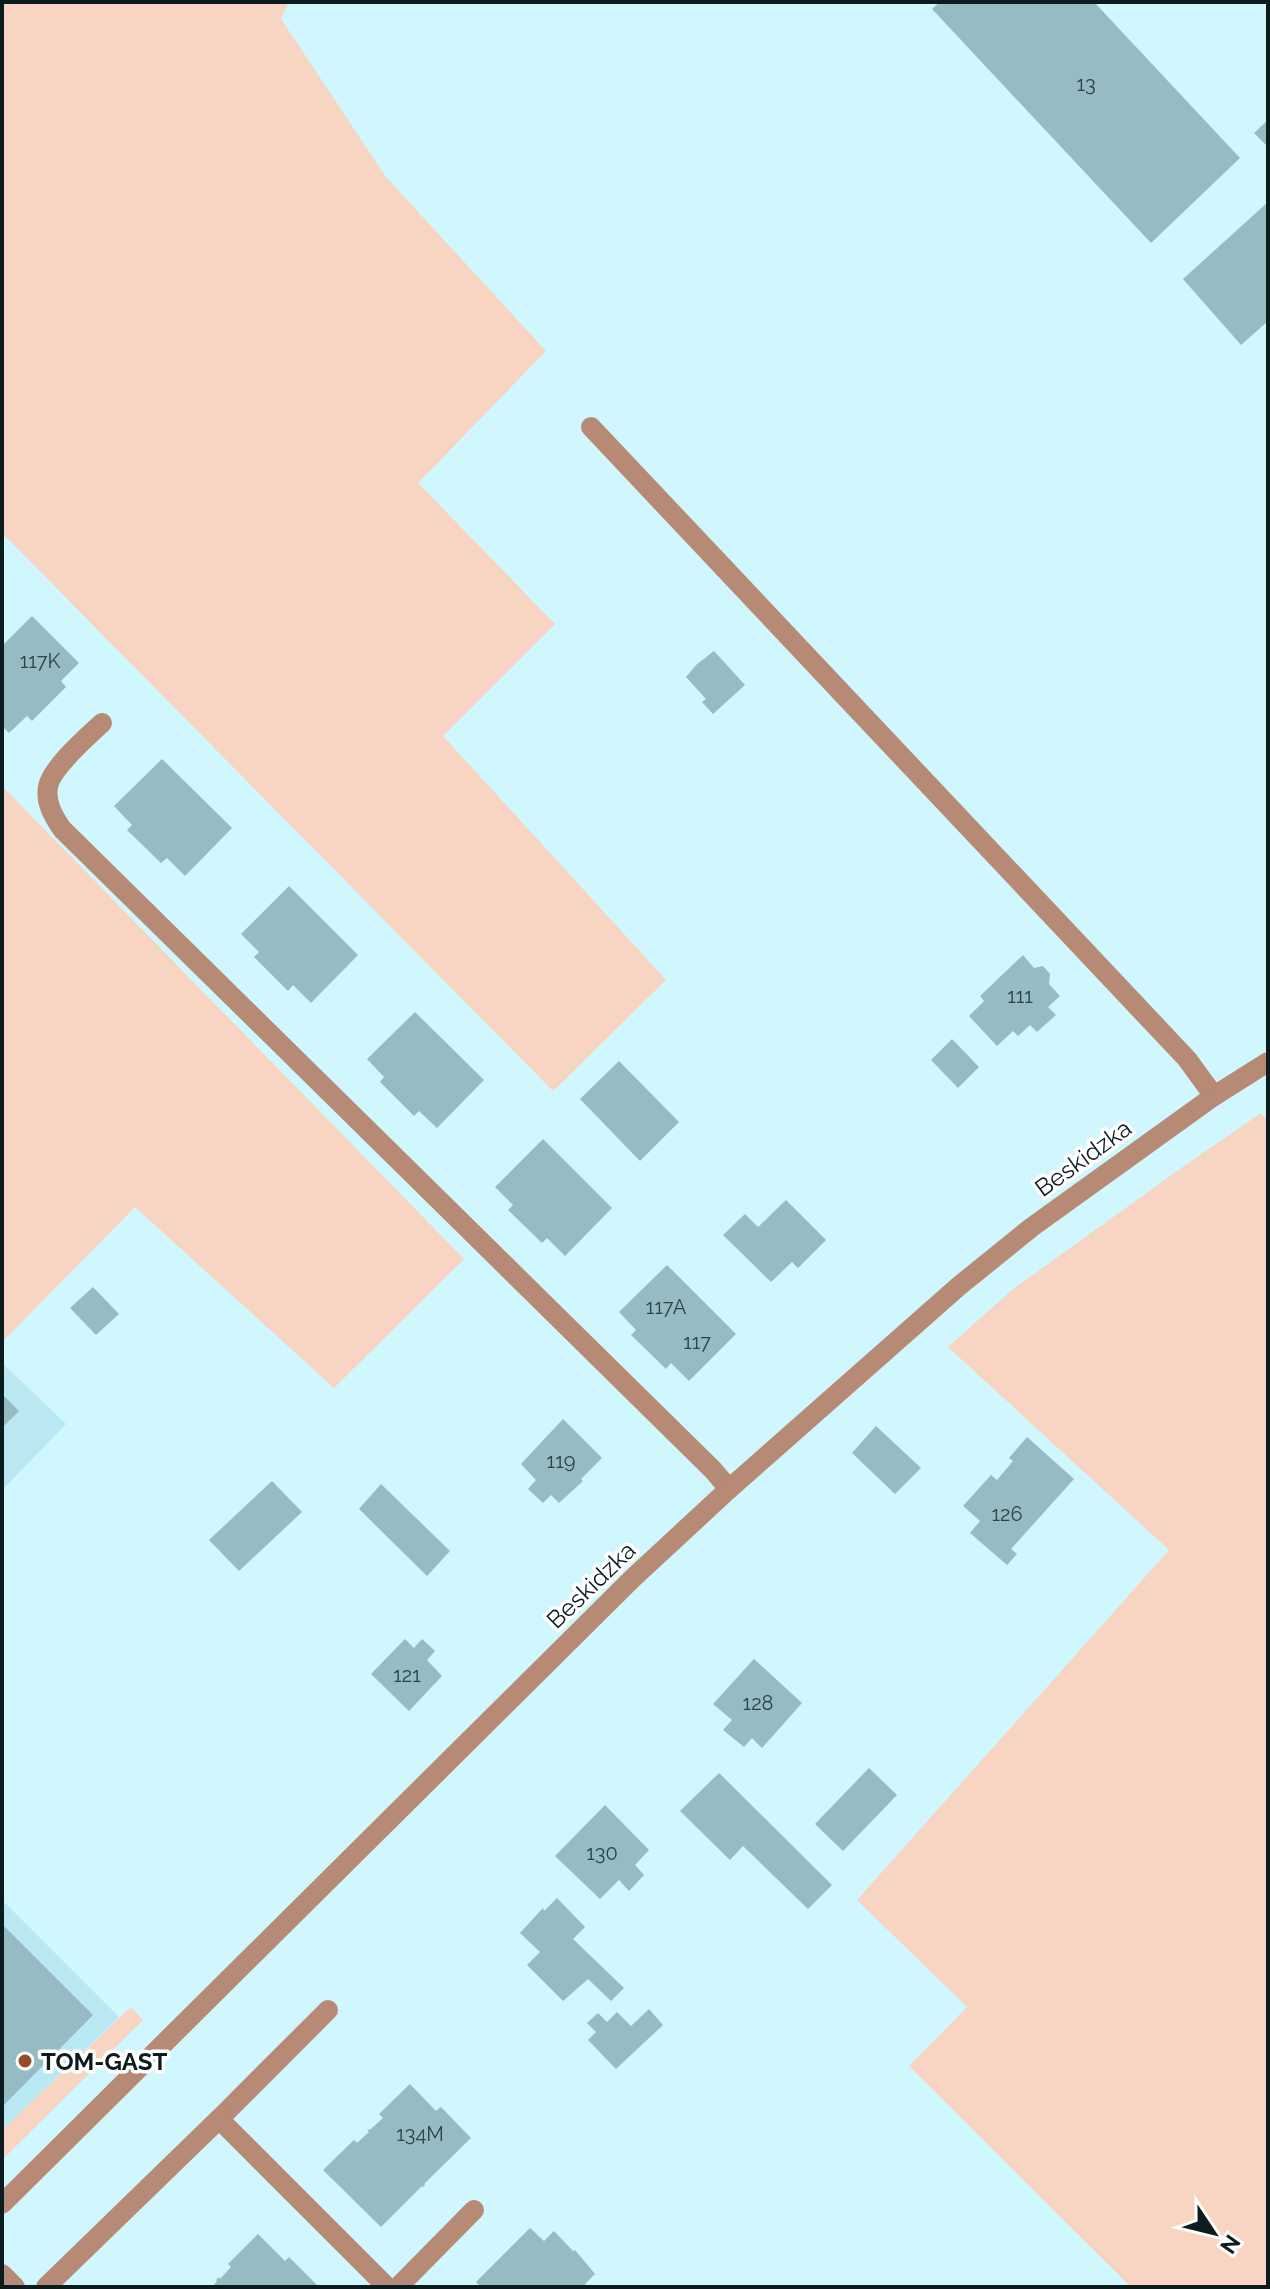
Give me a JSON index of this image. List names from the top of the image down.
{
  "streets": {
    "street": ["Beskidzka"]
  },
  "places": ["TOM-GAST"],
  "house_numbers": [
    "13",
    "117K",
    "111",
    "117A",
    "117",
    "119",
    "126",
    "121",
    "128",
    "130",
    "134M"
  ],
  "north": "bottom right"
}
